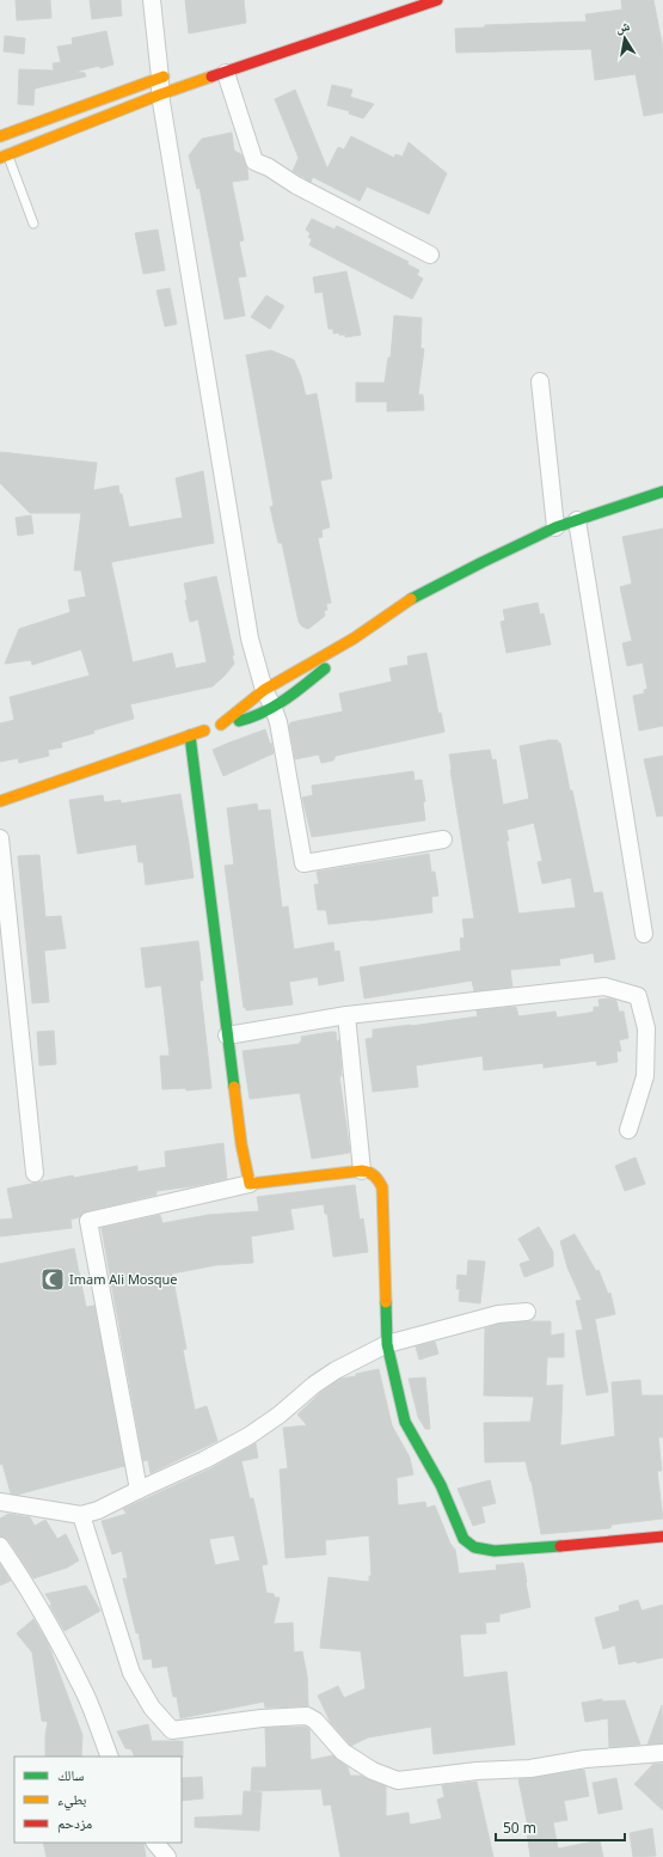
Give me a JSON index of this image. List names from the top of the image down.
{
  "places": {
    "mosque": ["Imam Ali Mosque"]
  },
  "legend": ["سالك", "بطيء", "مزدحم"],
  "scale_bar": "50 m",
  "north": "top"
}
